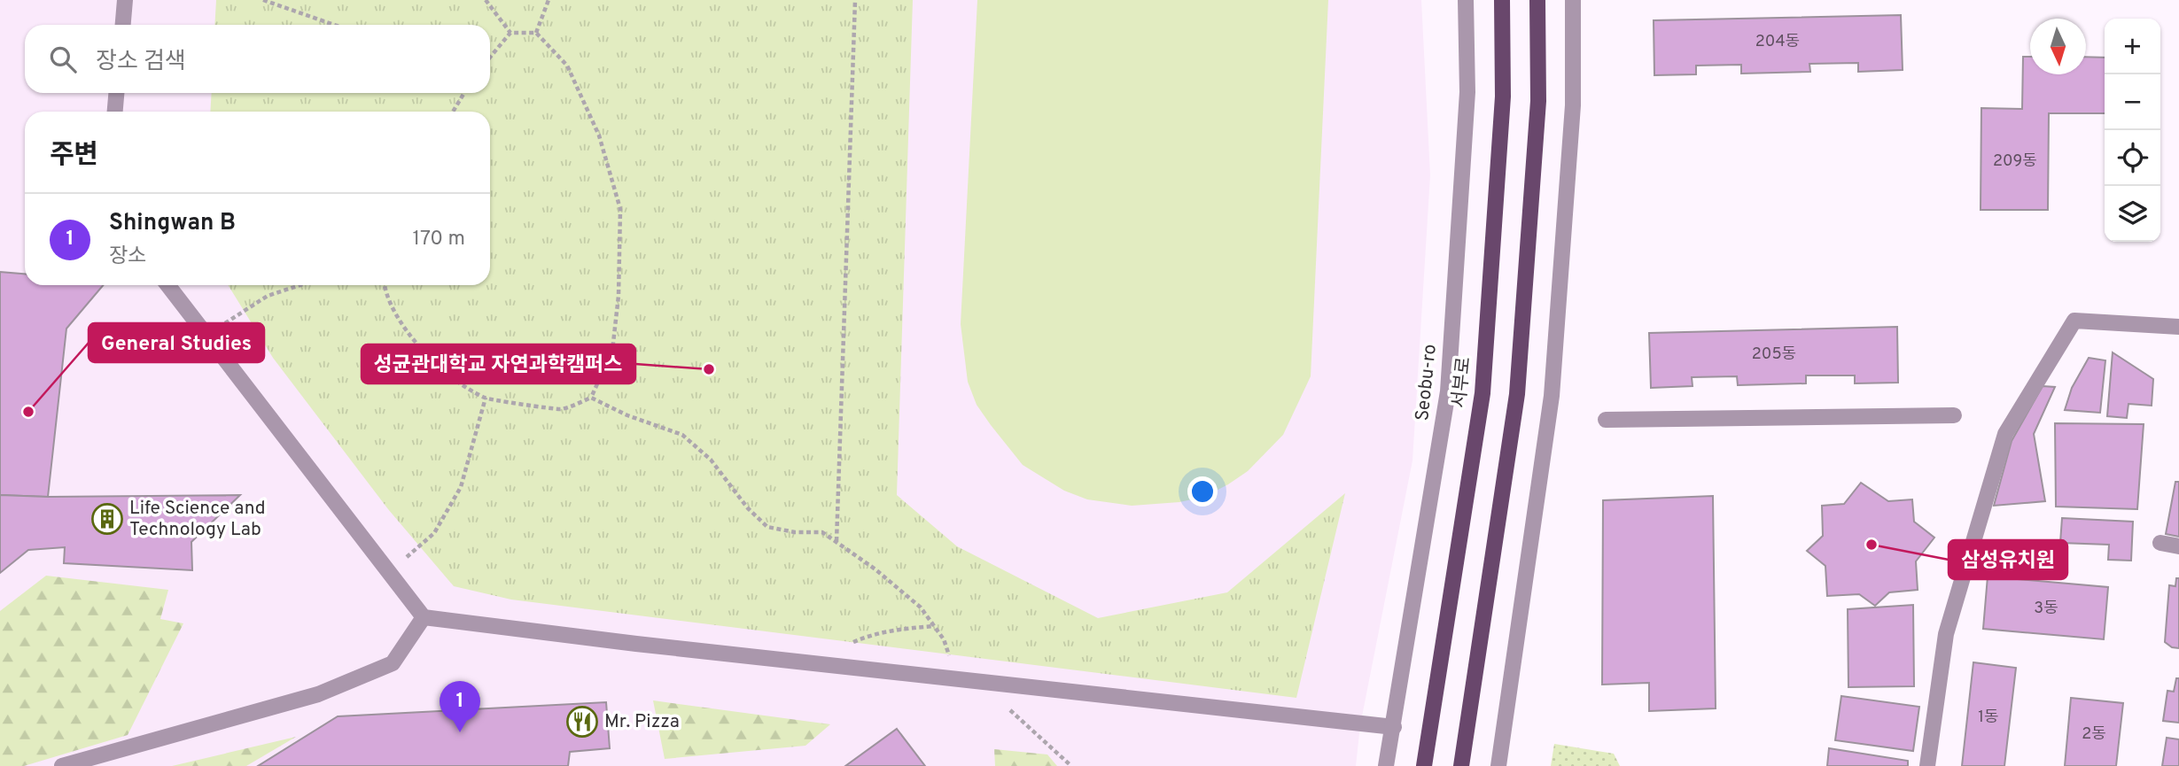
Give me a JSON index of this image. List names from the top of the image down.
{
  "streets": {
    "main road": ["서부로"],
    "street": ["Seobu-ro"]
  },
  "places": {
    "other": ["성균관대학교 자연과학캠퍼스", "General Studies", "삼성유치원"],
    "building": ["Life Science and Technology Lab"],
    "restaurant": ["Mr. Pizza"]
  },
  "house_numbers": [
    "204동",
    "209동",
    "205동",
    "3동",
    "1동",
    "2동"
  ],
  "north": "bottom",
  "page": {
    "map_buttons": ["+", "−"],
    "search": "장소 검색",
    "heading": "주변",
    "list": [
      {
        "mark": "1",
        "name": "Shingwan B",
        "note": "장소",
        "value": "170 m"
      }
    ],
    "pins": "1"
  }
}
